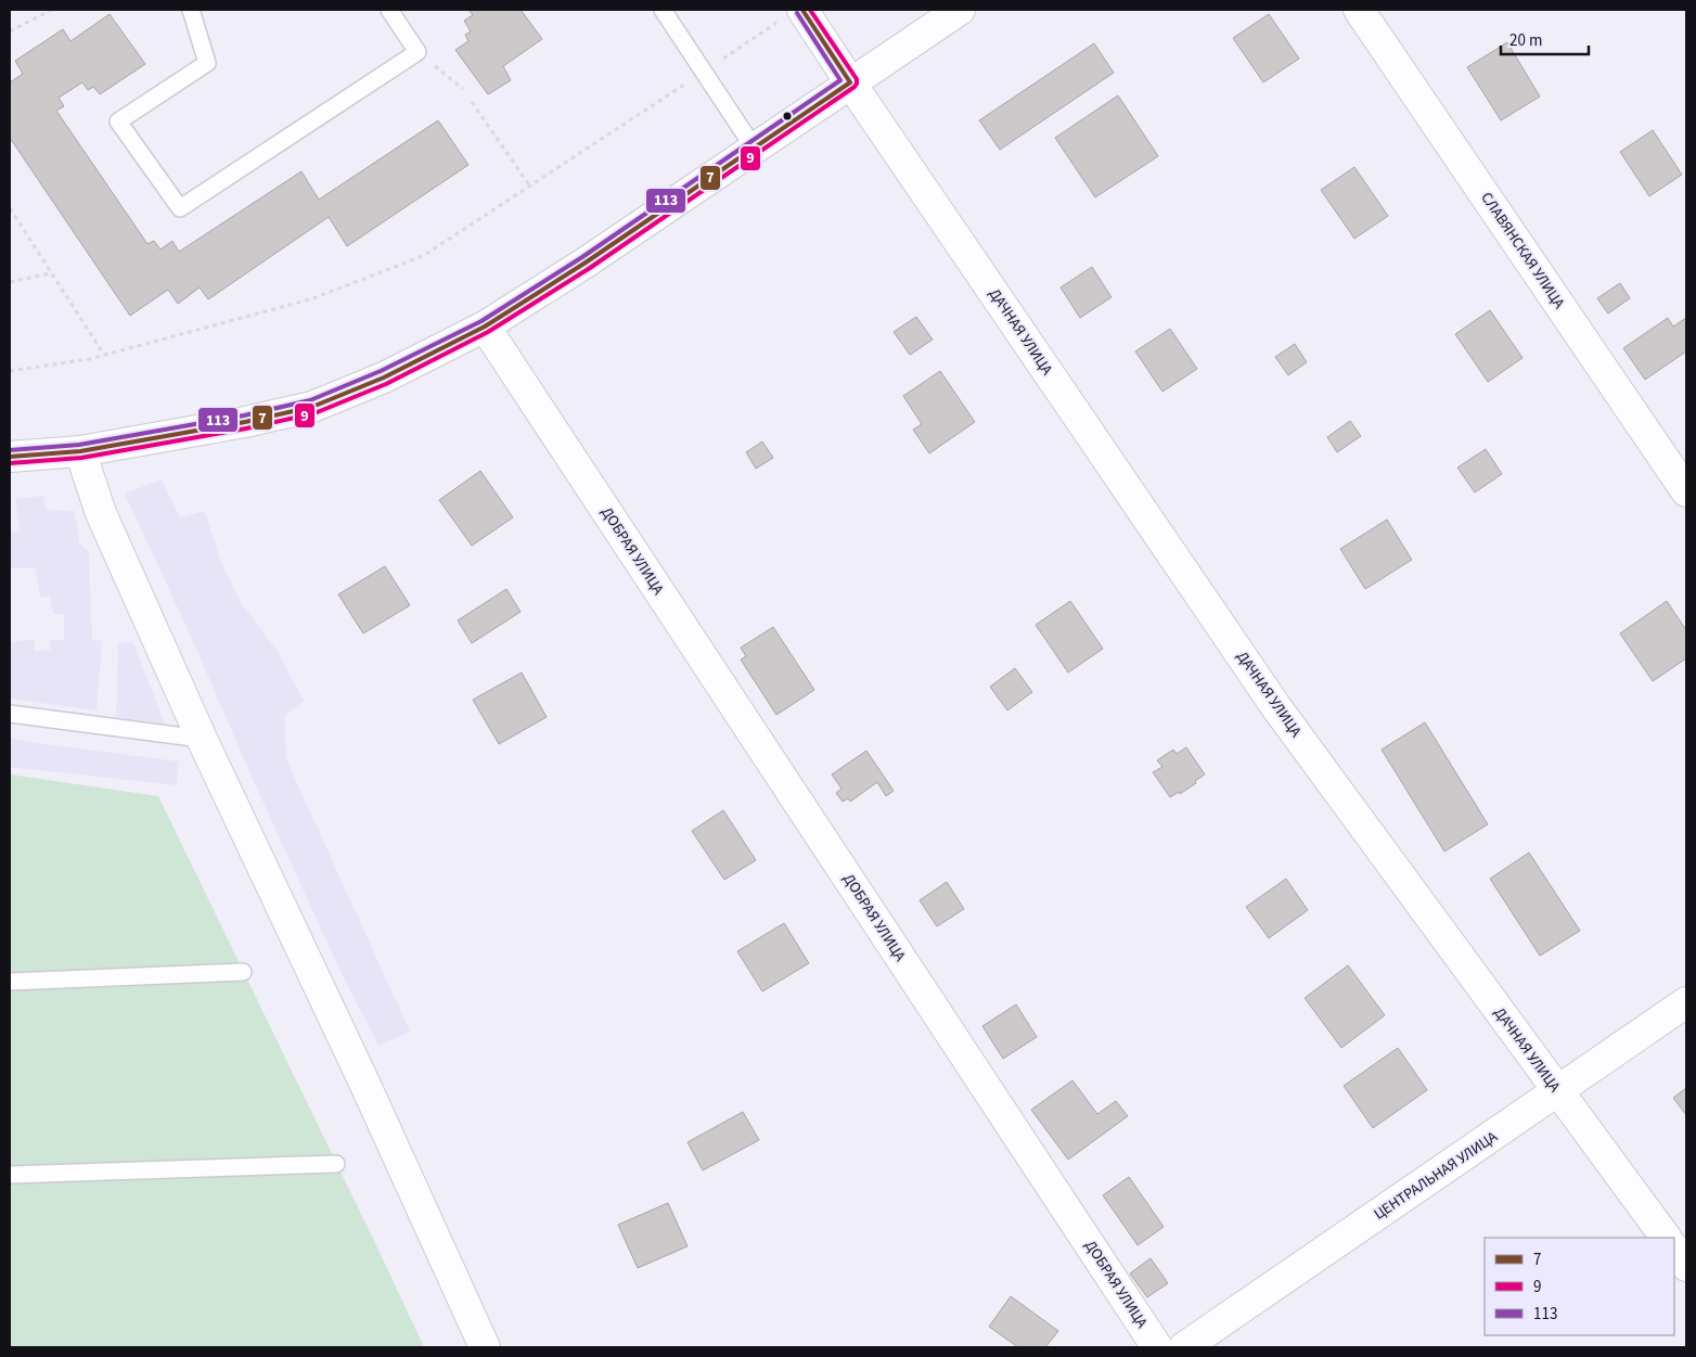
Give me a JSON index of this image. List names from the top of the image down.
{
  "streets": {
    "street": [
      "СЛАВЯНСКАЯ УЛИЦА",
      "ДАЧНАЯ УЛИЦА",
      "ДОБРАЯ УЛИЦА",
      "ЦЕНТРАЛЬНАЯ УЛИЦА"
    ]
  },
  "crossings": [
    ["ДАЧНАЯ УЛИЦА", "ЦЕНТРАЛЬНАЯ УЛИЦА"]
  ],
  "lines": ["transit line 7", "transit line 9", "transit line 113"],
  "legend": ["7", "9", "113"],
  "scale_bar": "20 m"
}
